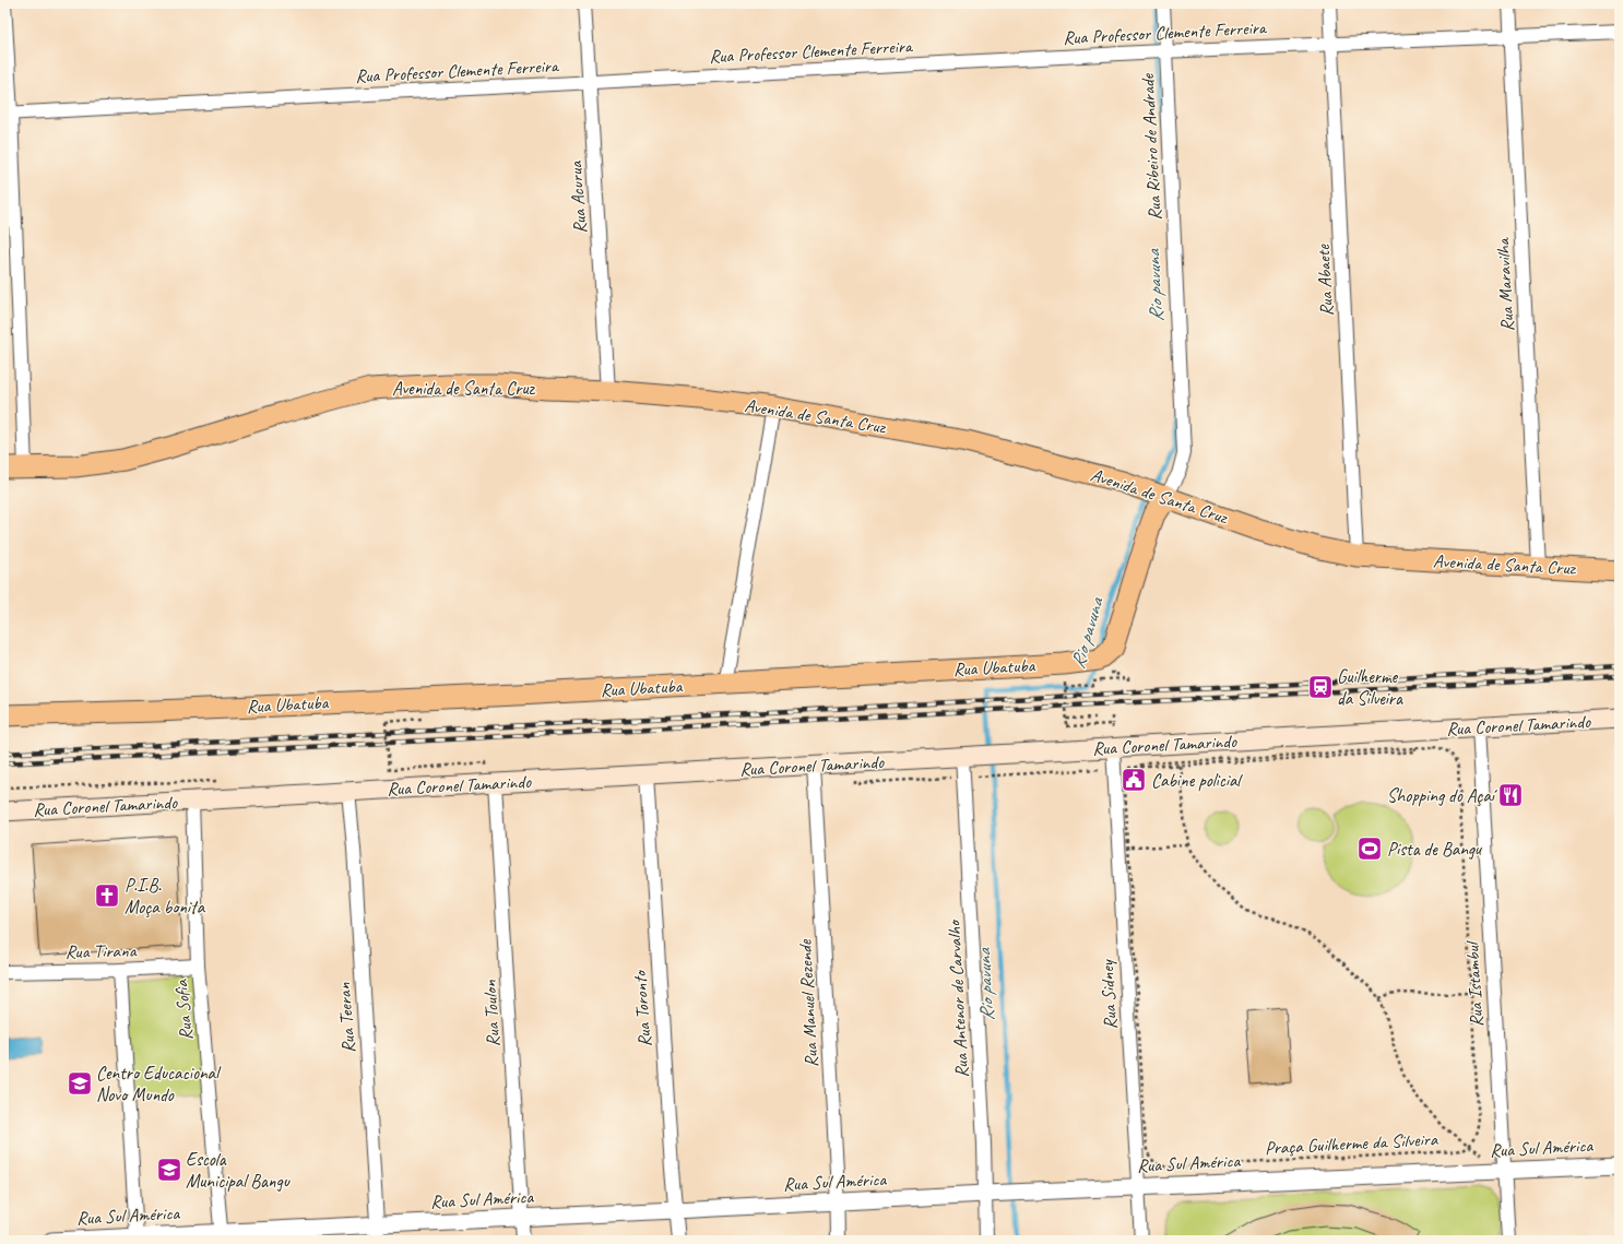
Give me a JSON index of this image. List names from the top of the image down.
{
  "streets": {
    "main road": ["Avenida de Santa Cruz", "Rua Ubatuba", "Rua Coronel Tamarindo"],
    "street": [
      "Rua Professor Clemente Ferreira",
      "Rua Ribeiro de Andrade",
      "Rua Acurua",
      "Rua Abaete",
      "Rua Maravilha",
      "Rua Tirana",
      "Rua Istambul",
      "Rua Sidney",
      "Rua Antenor de Carvalho",
      "Rua Manuel Rezende",
      "Rua Toronto",
      "Rua Sofia",
      "Rua Toulon",
      "Rua Teeran",
      "Rua Sul América"
    ],
    "path": ["Praça Guilherme da Silveira"]
  },
  "crossings": [
    ["Rua Professor Clemente Ferreira", "Rua Ribeiro de Andrade"],
    ["Rua Professor Clemente Ferreira", "Rua Acurua"],
    ["Rua Professor Clemente Ferreira", "Rua Abaete"],
    ["Rua Professor Clemente Ferreira", "Rua Maravilha"],
    ["Rua Ribeiro de Andrade", "Avenida de Santa Cruz"],
    ["Rua Ribeiro de Andrade", "Rua Ubatuba"],
    ["Rua Acurua", "Avenida de Santa Cruz"],
    ["Rua Abaete", "Avenida de Santa Cruz"],
    ["Rua Maravilha", "Avenida de Santa Cruz"],
    ["Avenida de Santa Cruz", "Rua Ubatuba"],
    ["Rua Coronel Tamarindo", "Rua Istambul"],
    ["Rua Coronel Tamarindo", "Rua Sidney"],
    ["Rua Coronel Tamarindo", "Rua Antenor de Carvalho"],
    ["Rua Coronel Tamarindo", "Rua Manuel Rezende"],
    ["Rua Coronel Tamarindo", "Rua Toronto"],
    ["Rua Coronel Tamarindo", "Rua Sofia"],
    ["Rua Coronel Tamarindo", "Rua Toulon"],
    ["Rua Coronel Tamarindo", "Rua Teeran"],
    ["Rua Coronel Tamarindo", "Praça Guilherme da Silveira"],
    ["Rua Tirana", "Rua Sofia"],
    ["Rua Istambul", "Rua Sul América"],
    ["Rua Sidney", "Praça Guilherme da Silveira"],
    ["Rua Sidney", "Rua Sul América"],
    ["Rua Antenor de Carvalho", "Rua Sul América"],
    ["Rua Manuel Rezende", "Rua Sul América"],
    ["Rua Toronto", "Rua Sul América"],
    ["Rua Sofia", "Rua Sul América"],
    ["Rua Toulon", "Rua Sul América"],
    ["Rua Teeran", "Rua Sul América"]
  ],
  "water": ["Rio pavuna"],
  "places": {
    "station": ["Guilherme da Silveira"],
    "public building": ["Cabine policial"],
    "restaurant": ["Shopping do Açaí"],
    "sports": ["Pista de Bangu"],
    "church": ["P.I.B. Moça bonita"],
    "school or university": ["Centro Educacional Novo Mundo", "Escola Municipal Bangu"]
  }
}
